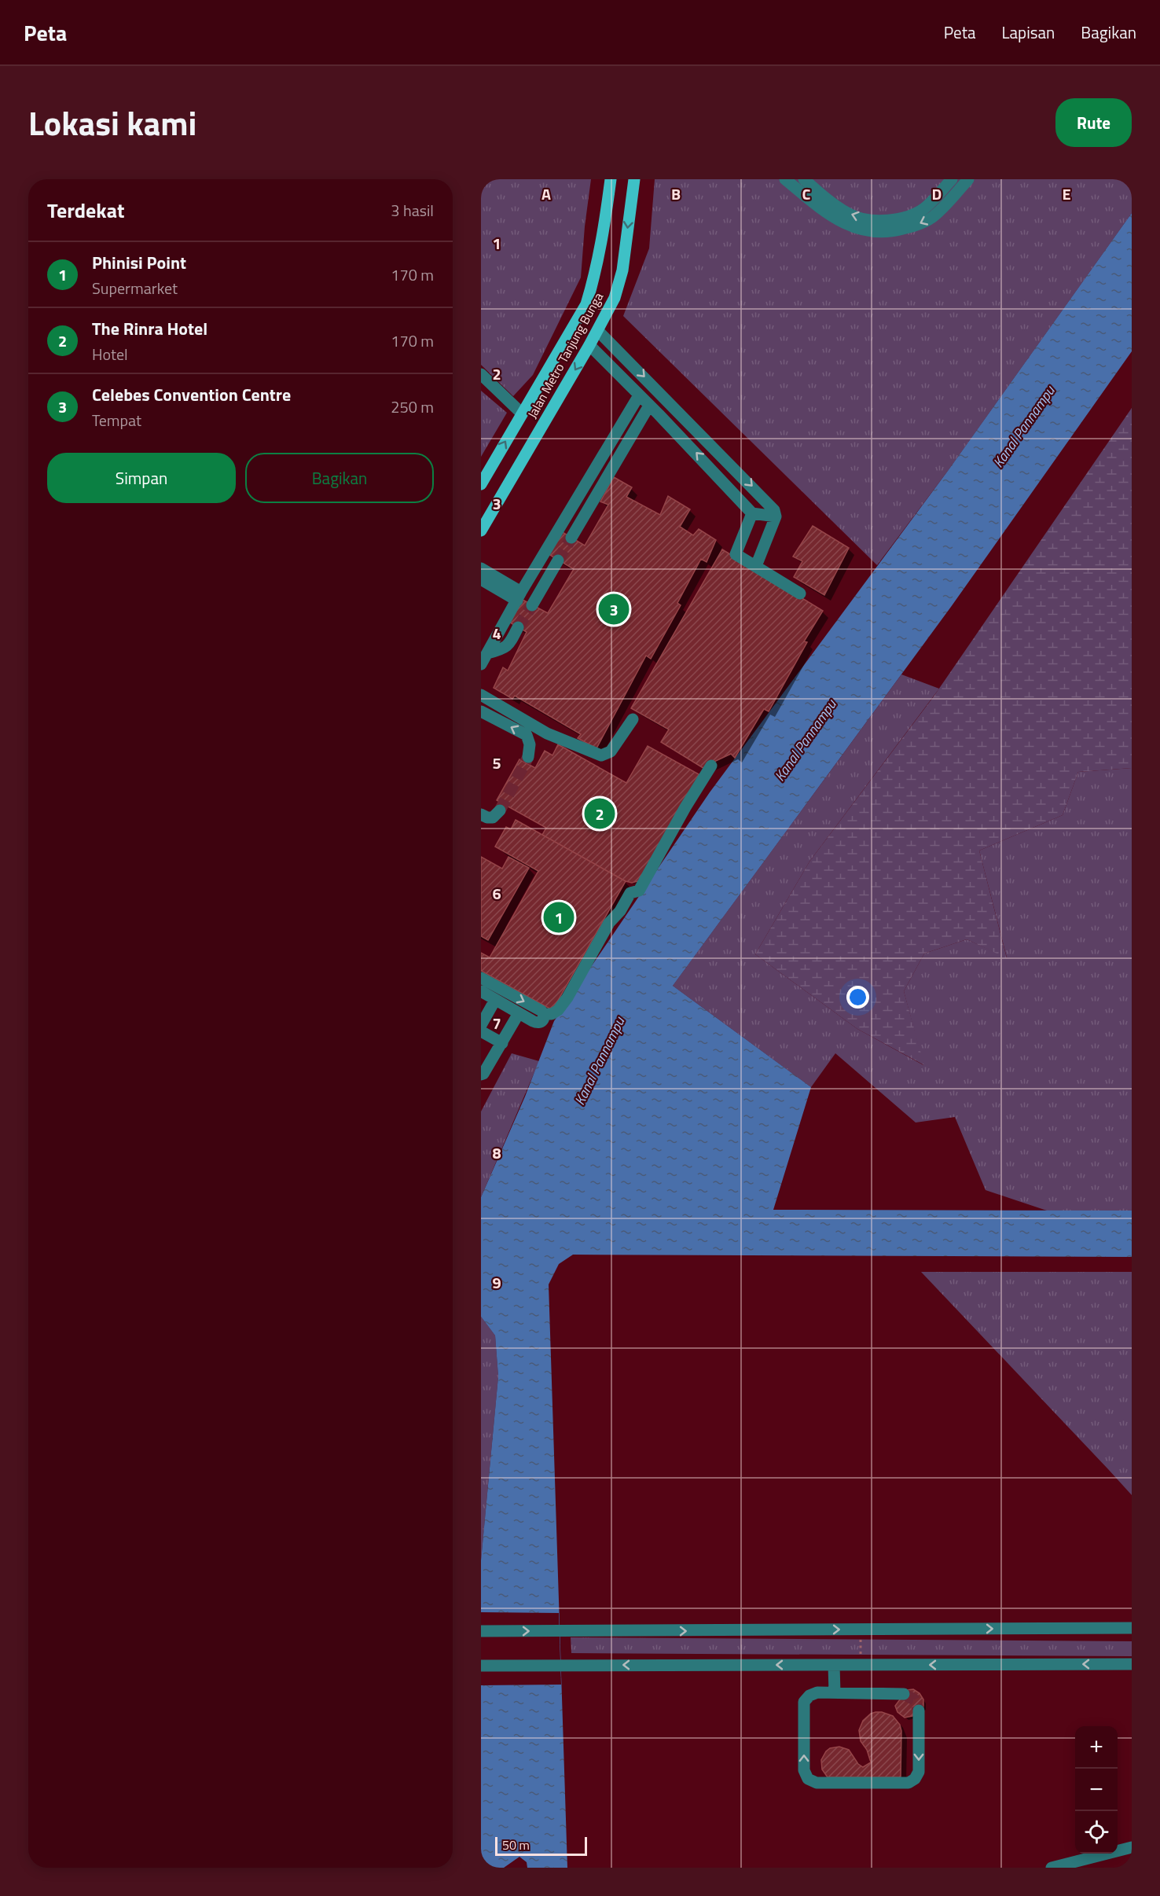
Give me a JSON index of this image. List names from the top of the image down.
{
  "streets": {
    "main road": ["Jalan Metro Tanjung Bunga"]
  },
  "water": ["Kanal Pannampu"],
  "scale_bar": "50 m",
  "page": {
    "header": "Peta",
    "nav": ["Peta", "Lapisan", "Bagikan"],
    "title": "Lokasi kami",
    "buttons": [
      "Rute",
      ["Simpan", "Bagikan"]
    ],
    "heading": ["Terdekat", "3 hasil"],
    "list": [
      {
        "mark": "1",
        "name": "Phinisi Point",
        "note": "Supermarket",
        "value": "170 m"
      },
      {
        "mark": "2",
        "name": "The Rinra Hotel",
        "note": "Hotel",
        "value": "170 m"
      },
      {
        "mark": "3",
        "name": "Celebes Convention Centre",
        "note": "Tempat",
        "value": "250 m"
      }
    ],
    "pins": ["3", "2", "1"],
    "map_buttons": ["+", "−"],
    "scale": "50 m"
  },
  "grid": {
    "columns": [
      "A",
      "B",
      "C",
      "D",
      "E"
    ],
    "rows": [
      "1",
      "2",
      "3",
      "4",
      "5",
      "6",
      "7",
      "8",
      "9"
    ]
  }
}
